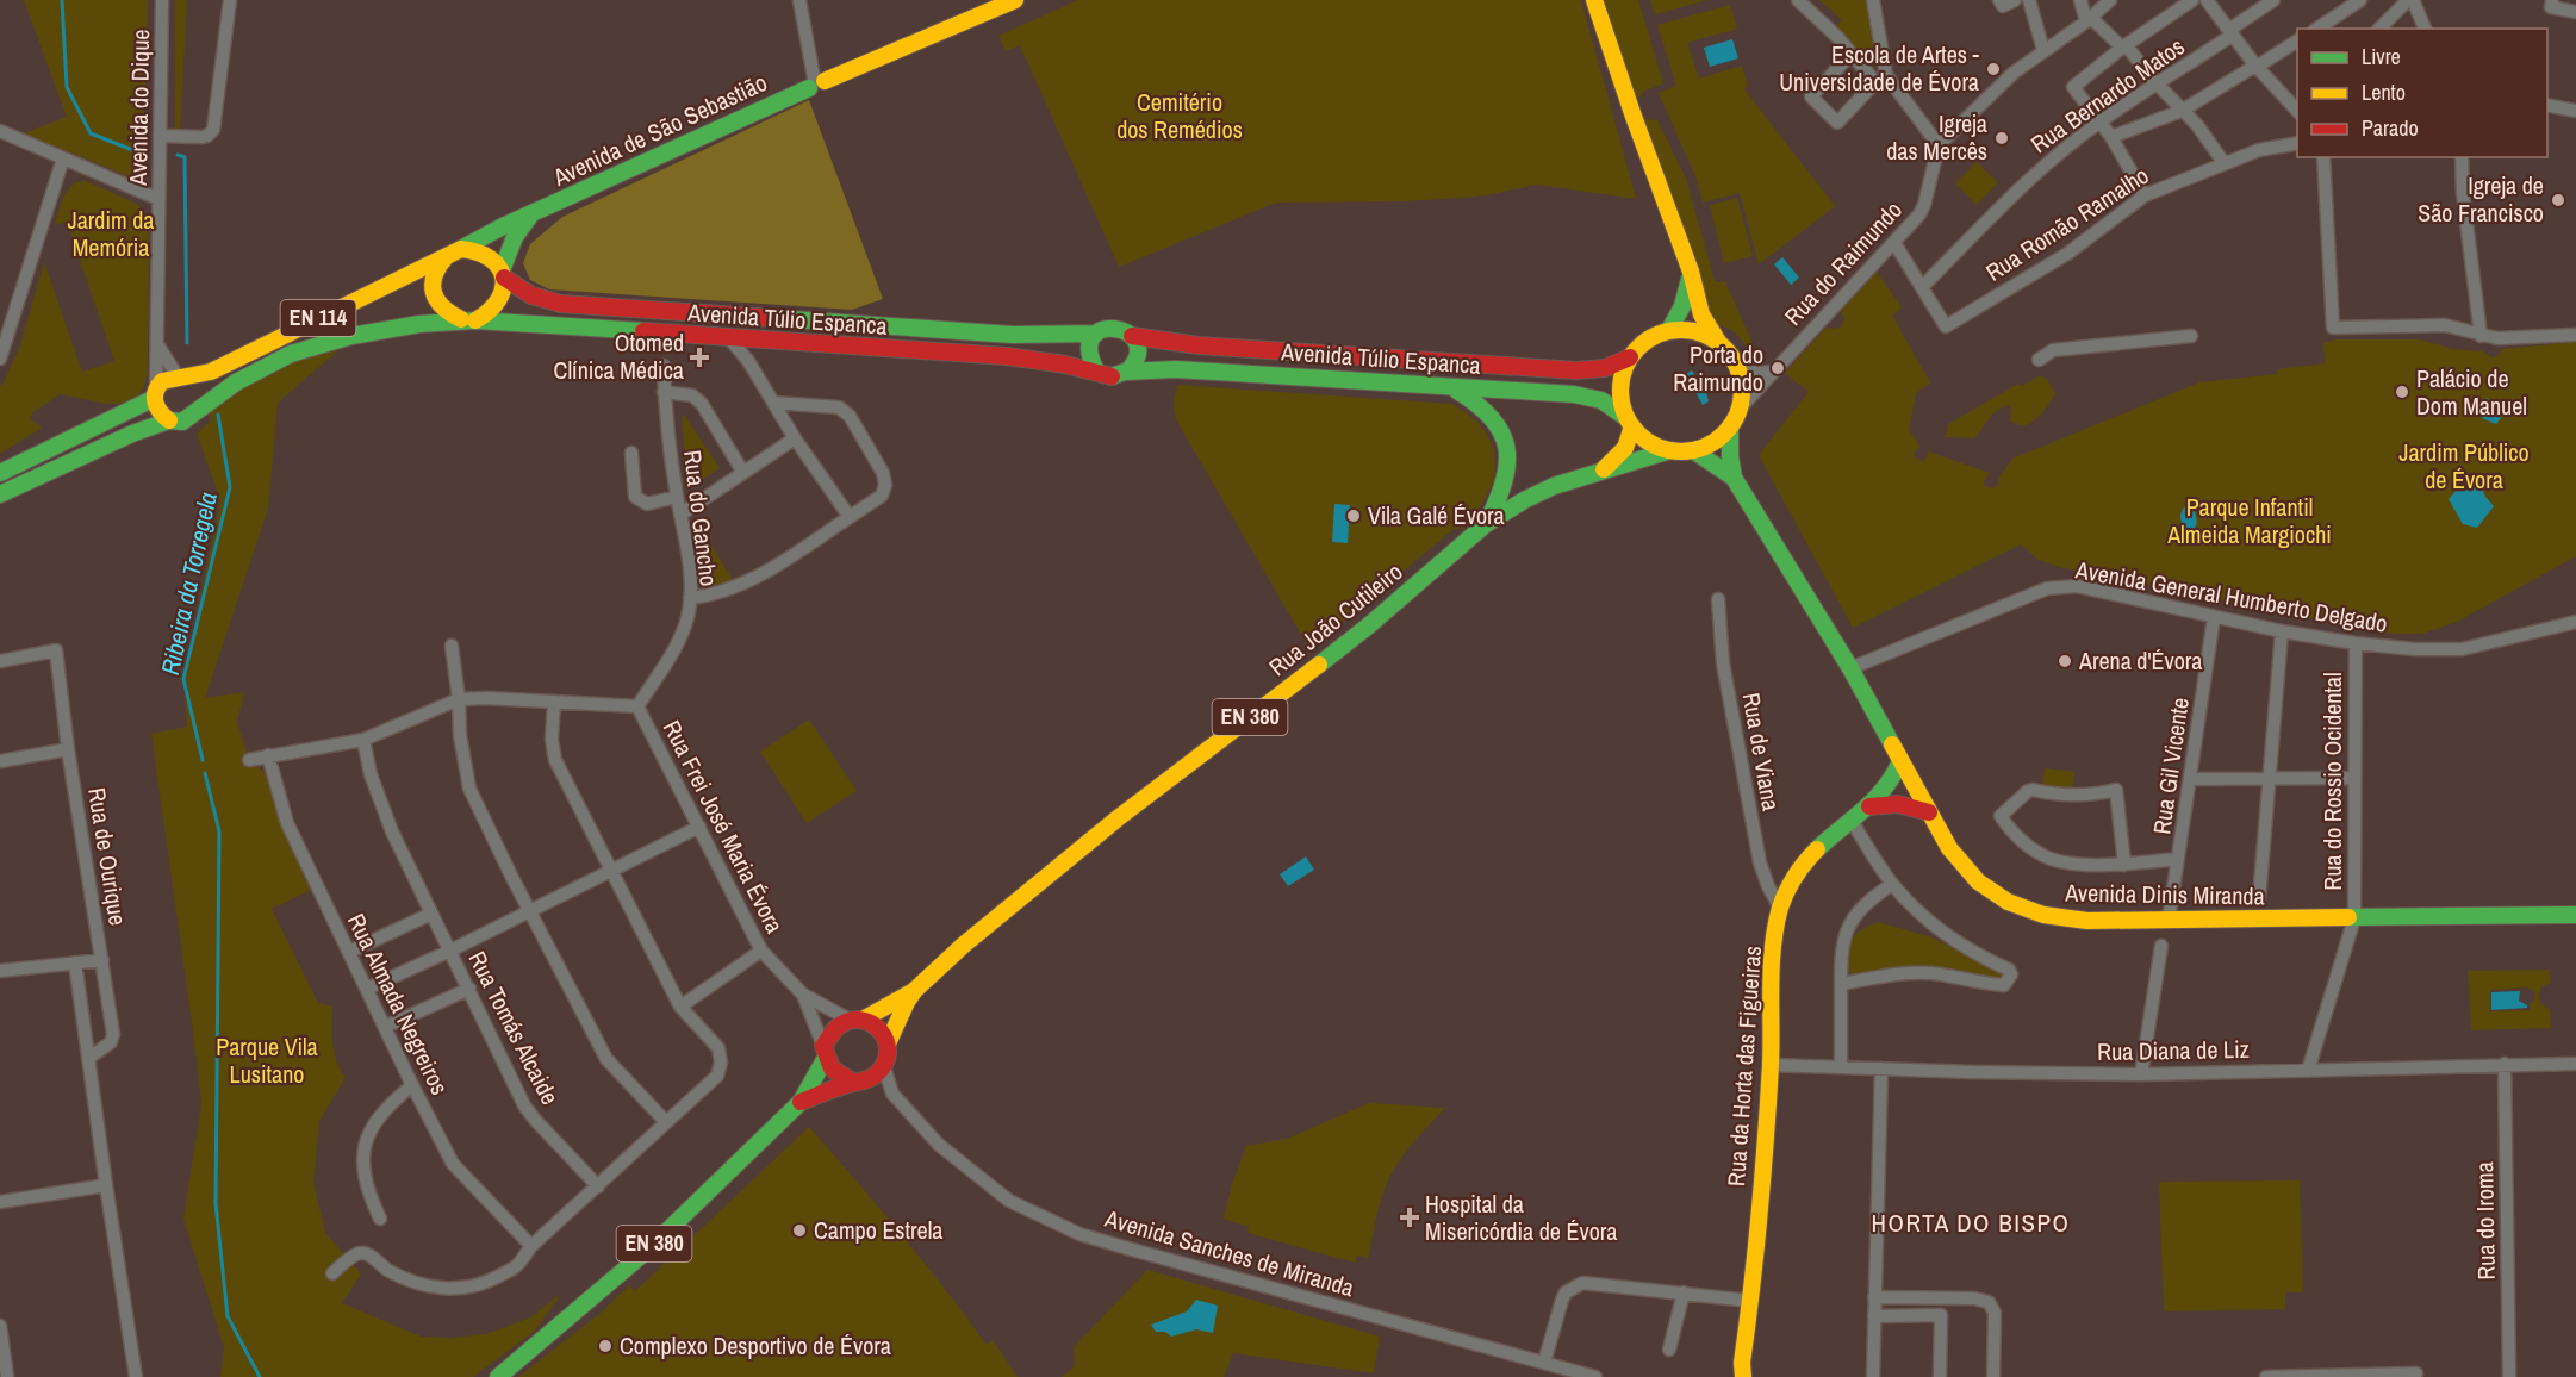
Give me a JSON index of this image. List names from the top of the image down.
{
  "streets": {
    "main road": [
      "Avenida de São Sebastião",
      "EN 114",
      "Avenida Túlio Espanca",
      "Rua João Cutileiro",
      "EN 380",
      "Avenida Dinis Miranda",
      "Rua da Horta das Figueiras"
    ],
    "street": [
      "Rua Bernardo Matos",
      "Avenida do Dique",
      "Rua Romão Ramalho",
      "Rua do Raimundo",
      "Rua do Gancho",
      "Avenida General Humberto Delgado",
      "Rua de Viana",
      "Rua Gil Vicente",
      "Rua do Rossio Ocidental",
      "Rua Frei José Maria Évora",
      "Rua de Ourique",
      "Rua Almada Negreiros",
      "Rua Tomás Alcaide",
      "Rua Diana de Liz",
      "Rua do Iroma",
      "Avenida Sanches de Miranda"
    ]
  },
  "crossings": [
    ["Rua Bernardo Matos", "Rua Romão Ramalho"],
    ["Avenida do Dique", "EN 114"],
    ["Avenida do Dique", "Avenida Túlio Espanca"],
    ["Avenida de São Sebastião", "EN 114"],
    ["Avenida de São Sebastião", "Avenida Túlio Espanca"],
    ["Rua do Raimundo", "Avenida Túlio Espanca"],
    ["Rua do Raimundo", "Rua João Cutileiro"],
    ["Rua do Raimundo", "Avenida Dinis Miranda"],
    ["EN 114", "Avenida Túlio Espanca"],
    ["Avenida Túlio Espanca", "Rua João Cutileiro"],
    ["Avenida Túlio Espanca", "Avenida Dinis Miranda"],
    ["Rua do Gancho", "Rua Frei José Maria Évora"],
    ["Avenida General Humberto Delgado", "Rua Gil Vicente"],
    ["Avenida General Humberto Delgado", "Rua do Rossio Ocidental"],
    ["Avenida General Humberto Delgado", "Avenida Dinis Miranda"],
    ["Rua João Cutileiro", "Rua Frei José Maria Évora"],
    ["Rua João Cutileiro", "Avenida Dinis Miranda"],
    ["Rua João Cutileiro", "Avenida Sanches de Miranda"],
    ["Rua de Viana", "Rua da Horta das Figueiras"],
    ["Rua Gil Vicente", "Avenida Dinis Miranda"],
    ["Rua do Rossio Ocidental", "Avenida Dinis Miranda"],
    ["Rua do Rossio Ocidental", "Rua Diana de Liz"],
    ["Rua Frei José Maria Évora", "Avenida Sanches de Miranda"],
    ["Avenida Dinis Miranda", "Rua da Horta das Figueiras"],
    ["Rua Diana de Liz", "Rua da Horta das Figueiras"],
    ["Rua Diana de Liz", "Rua do Iroma"]
  ],
  "districts": ["HORTA DO BISPO"],
  "water": ["Ribeira da Torregela"],
  "parks": [
    "Cemitério dos Remédios",
    "Jardim da Memória",
    "Jardim Público de Évora",
    "Parque Infantil Almeida Margiochi",
    "Parque Vila Lusitano"
  ],
  "places": {
    "other": [
      "Escola de Artes - Universidade de Évora",
      "Igreja das Mercês",
      "Igreja de São Francisco",
      "Porta do Raimundo",
      "Palácio de Dom Manuel",
      "Vila Galé Évora",
      "Arena d'Évora",
      "Campo Estrela",
      "Complexo Desportivo de Évora"
    ],
    "health": ["Otomed Clínica Médica", "Hospital da Misericórdia de Évora"]
  },
  "legend": ["Livre", "Lento", "Parado"]
}
